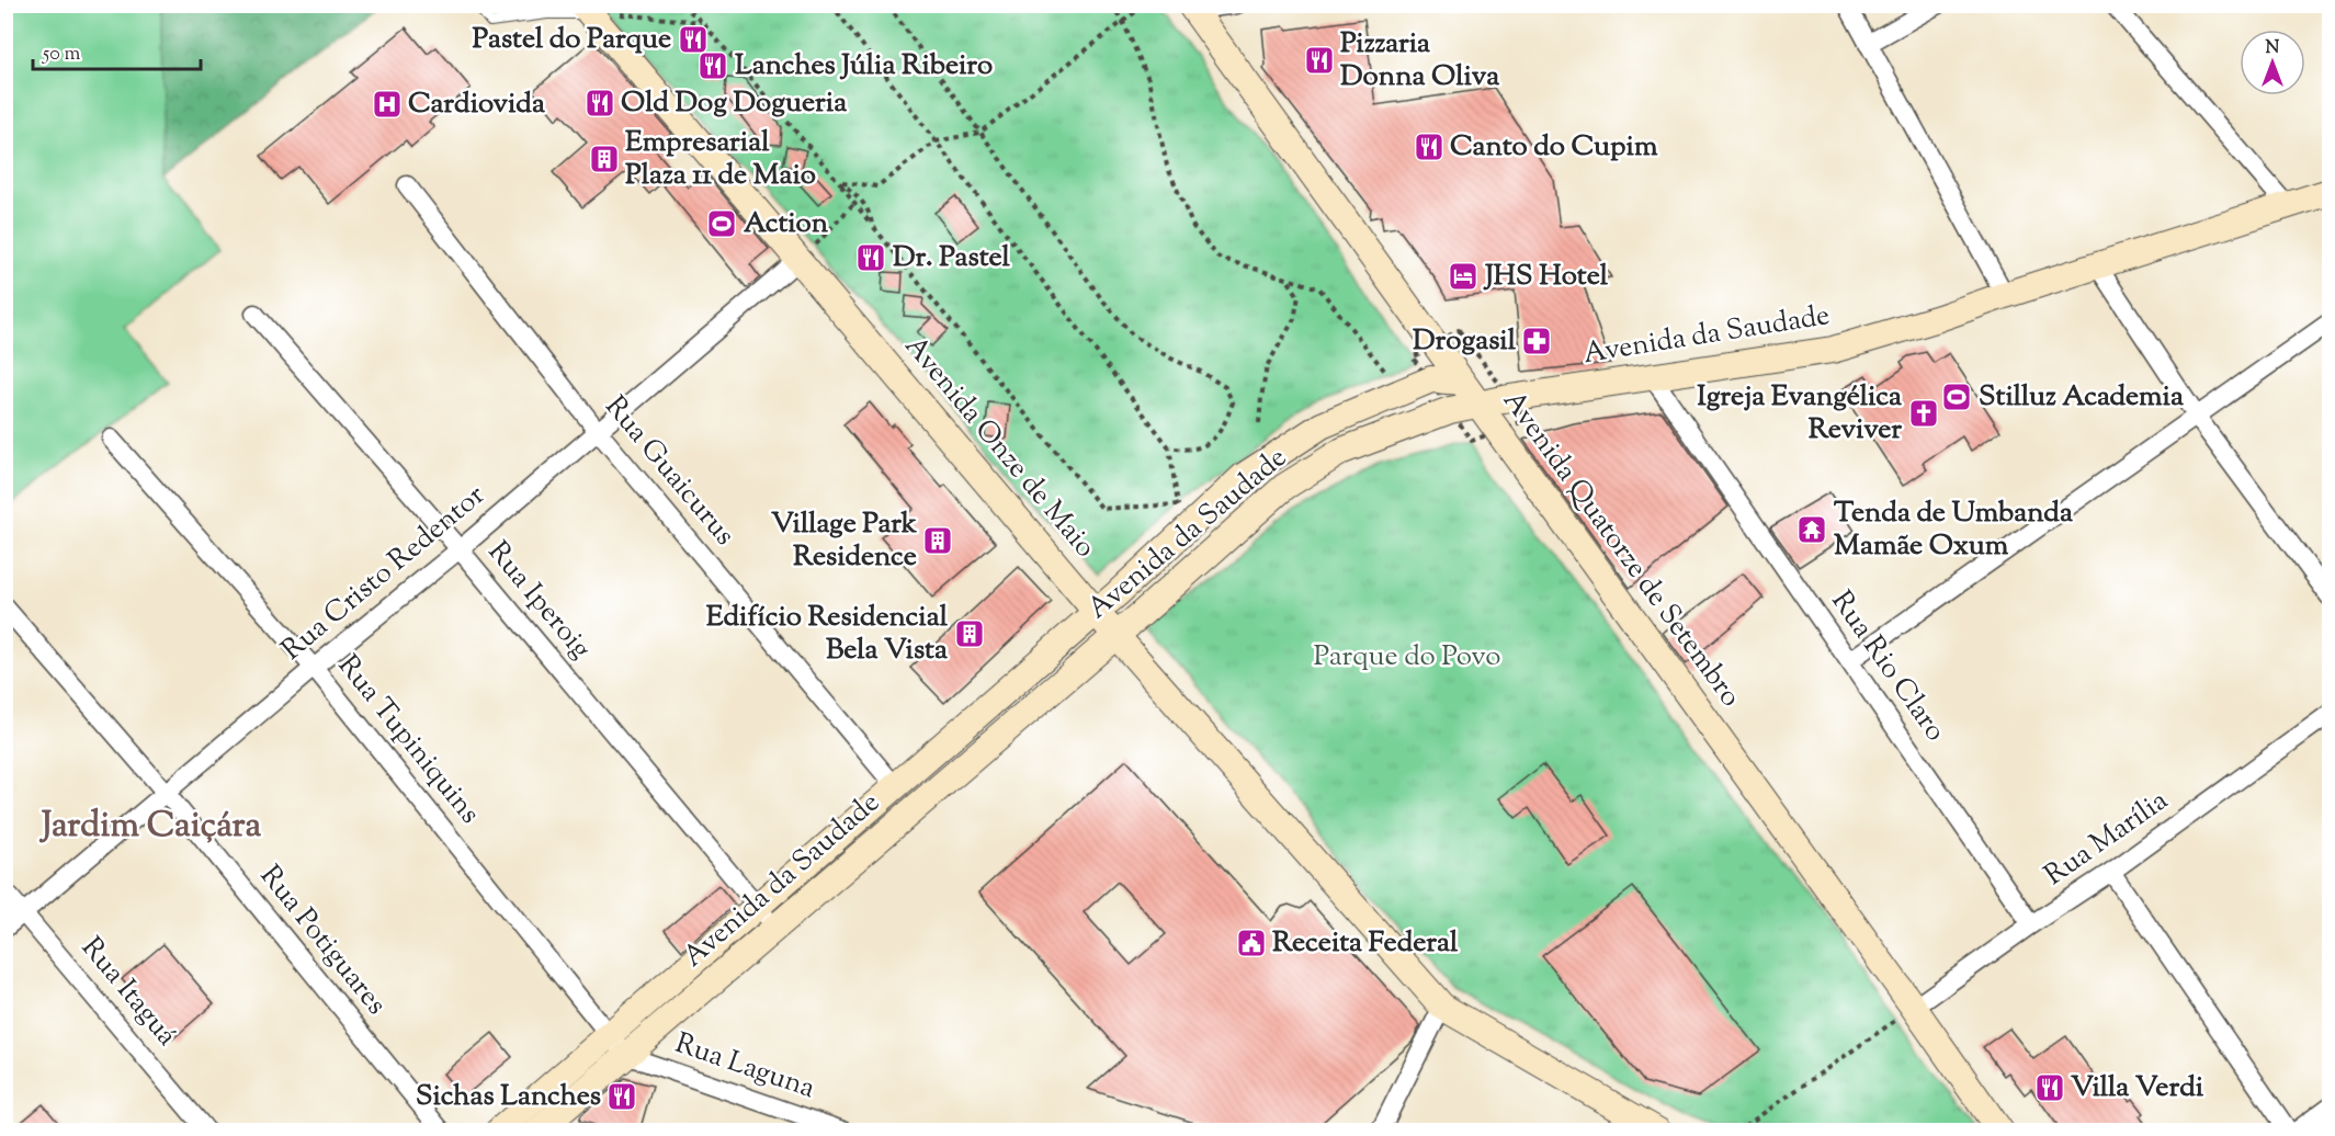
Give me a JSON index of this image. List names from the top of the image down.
{
  "streets": {
    "street": [
      "Avenida da Saudade",
      "Avenida Onze de Maio",
      "Rua Guaicurus",
      "Avenida Quatorze de Setembro",
      "Rua Cristo Redentor",
      "Rua Iperoig",
      "Rua Rio Claro",
      "Rua Tupiniquins",
      "Rua Marília",
      "Rua Potiguares",
      "Rua Itaguá",
      "Rua Laguna"
    ]
  },
  "crossings": [
    ["Avenida da Saudade", "Avenida Onze de Maio"],
    ["Avenida da Saudade", "Rua Guaicurus"],
    ["Avenida da Saudade", "Avenida Quatorze de Setembro"],
    ["Avenida da Saudade", "Rua Iperoig"],
    ["Avenida da Saudade", "Rua Rio Claro"],
    ["Avenida da Saudade", "Rua Tupiniquins"],
    ["Avenida da Saudade", "Rua Laguna"],
    ["Avenida Onze de Maio", "Rua Cristo Redentor"],
    ["Rua Guaicurus", "Rua Cristo Redentor"],
    ["Avenida Quatorze de Setembro", "Rua Marília"],
    ["Rua Cristo Redentor", "Rua Iperoig"],
    ["Rua Cristo Redentor", "Rua Tupiniquins"],
    ["Rua Cristo Redentor", "Rua Potiguares"],
    ["Rua Cristo Redentor", "Rua Itaguá"],
    ["Rua Rio Claro", "Rua Marília"],
    ["Rua Tupiniquins", "Rua Laguna"]
  ],
  "districts": ["Jardim Caiçára"],
  "parks": ["Parque do Povo"],
  "places": {
    "restaurant": [
      "Pastel do Parque",
      "Pizzaria Donna Oliva",
      "Lanches Júlia Ribeiro",
      "Old Dog Dogueria",
      "Canto do Cupim",
      "Dr. Pastel",
      "Villa Verdi",
      "Sichas Lanches"
    ],
    "hospital": ["Cardiovida"],
    "building": ["Empresarial Plaza 11 de Maio", "Village Park Residence", "Edifício Residencial Bela Vista"],
    "sports": ["Action", "Stilluz Academia"],
    "hotel": ["JHS Hotel"],
    "pharmacy": ["Drogasil"],
    "church": ["Igreja Evangélica Reviver"],
    "temple": ["Tenda de Umbanda Mamãe Oxum"],
    "public building": ["Receita Federal"]
  },
  "scale_bar": "50 m",
  "north": "top"
}
